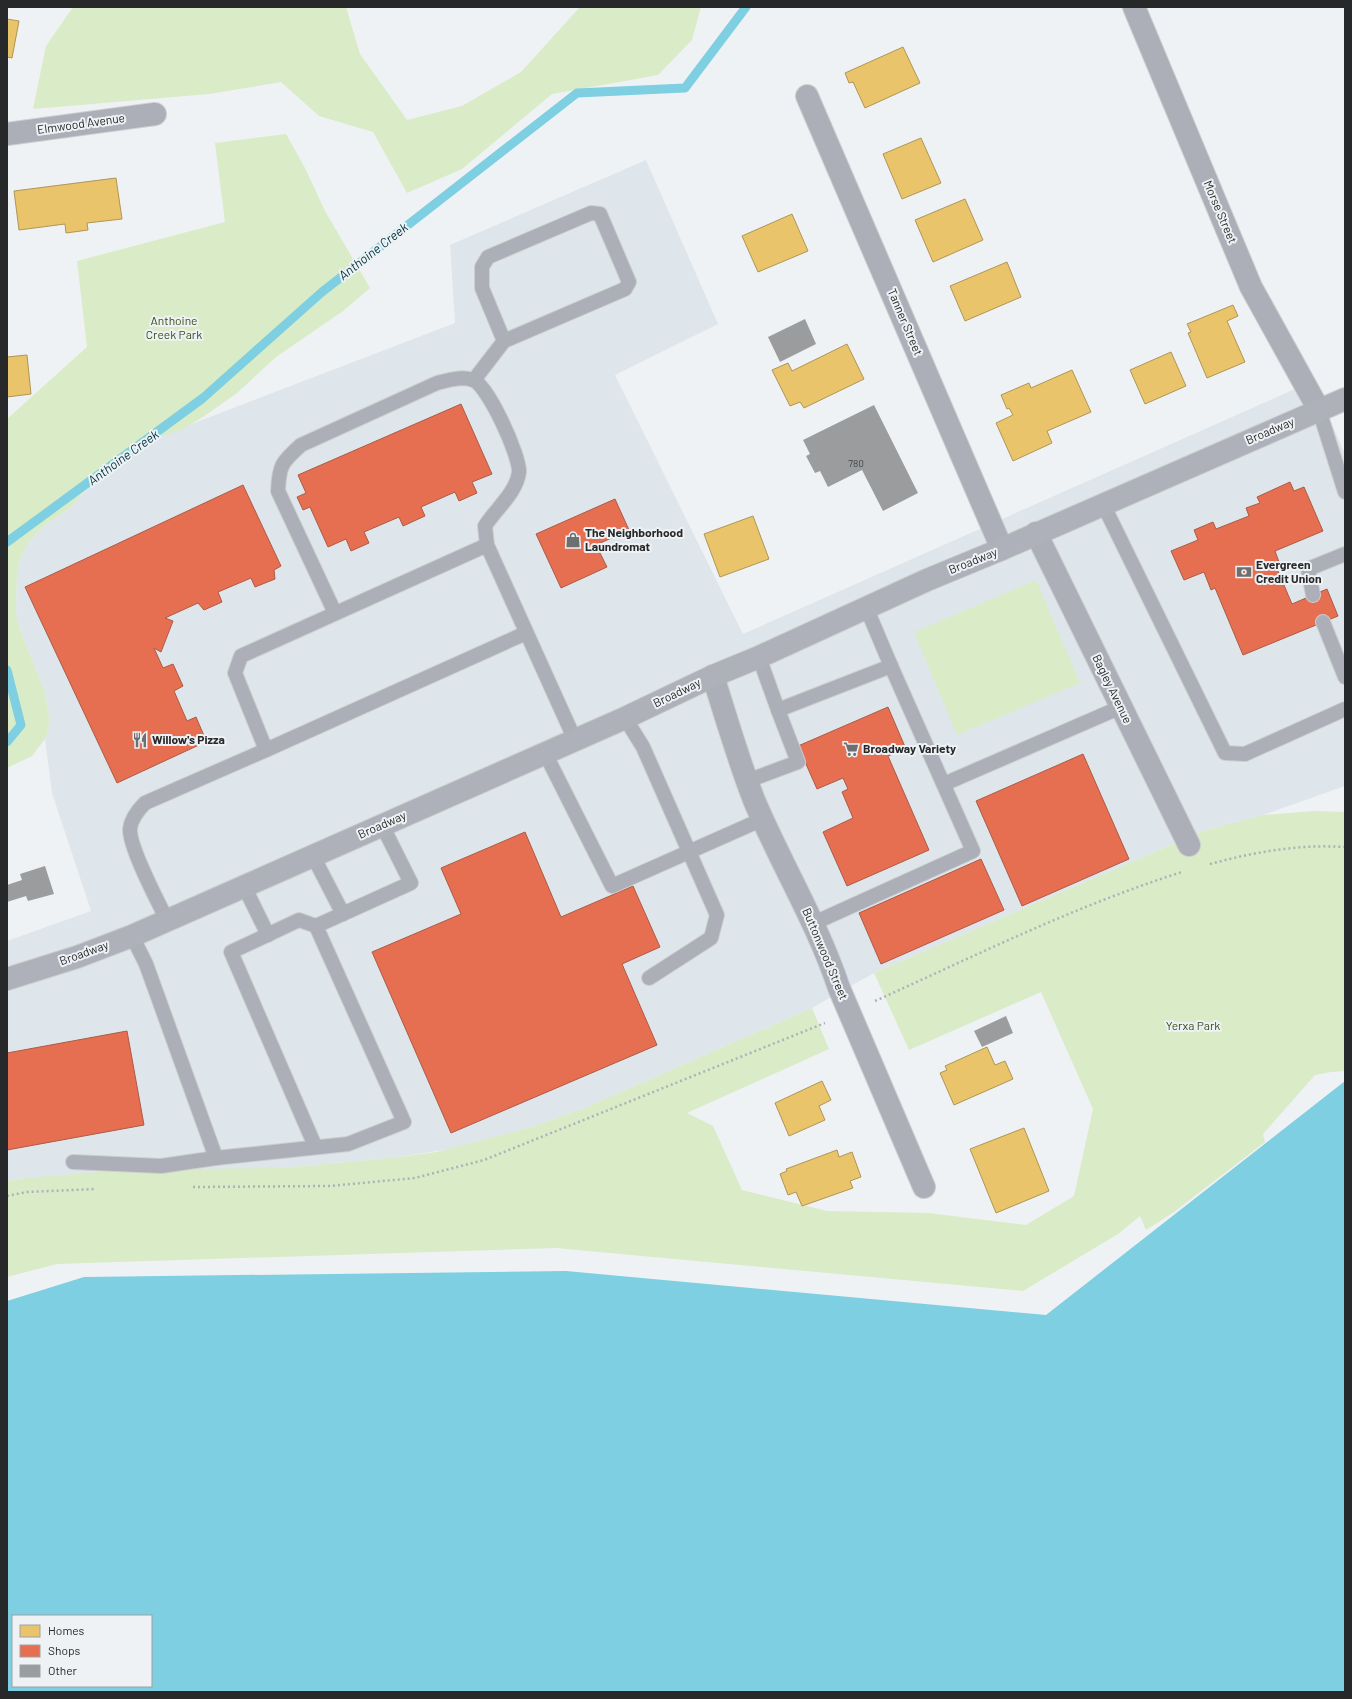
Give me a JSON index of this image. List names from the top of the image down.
{
  "streets": {
    "main road": ["Broadway"],
    "street": [
      "Elmwood Avenue",
      "Morse Street",
      "Tanner Street",
      "Bagley Avenue",
      "Buttonwood Street"
    ]
  },
  "crossings": [
    ["Morse Street", "Broadway"],
    ["Tanner Street", "Broadway"],
    ["Broadway", "Bagley Avenue"],
    ["Broadway", "Buttonwood Street"]
  ],
  "water": ["Anthoine Creek"],
  "parks": ["Anthoine Creek Park", "Yerxa Park"],
  "places": {
    "shop": ["The Neighborhood Laundromat"],
    "bank": ["Evergreen Credit Union"],
    "restaurant": ["Willow's Pizza"],
    "supermarket": ["Broadway Variety"]
  },
  "house_numbers": ["780"],
  "legend": ["Homes", "Shops", "Other"]
}
